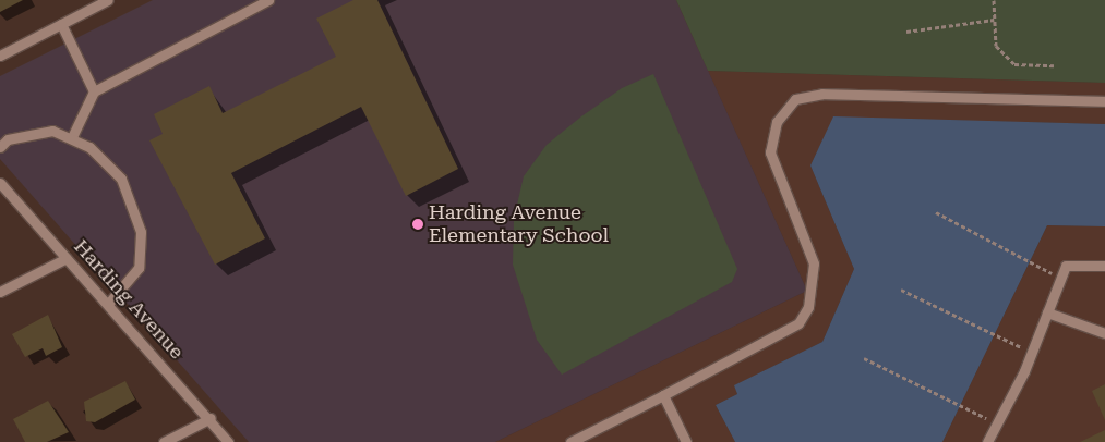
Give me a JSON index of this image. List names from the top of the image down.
{
  "streets": {
    "street": ["Harding Avenue"]
  },
  "places": ["Harding Avenue Elementary School"]
}
